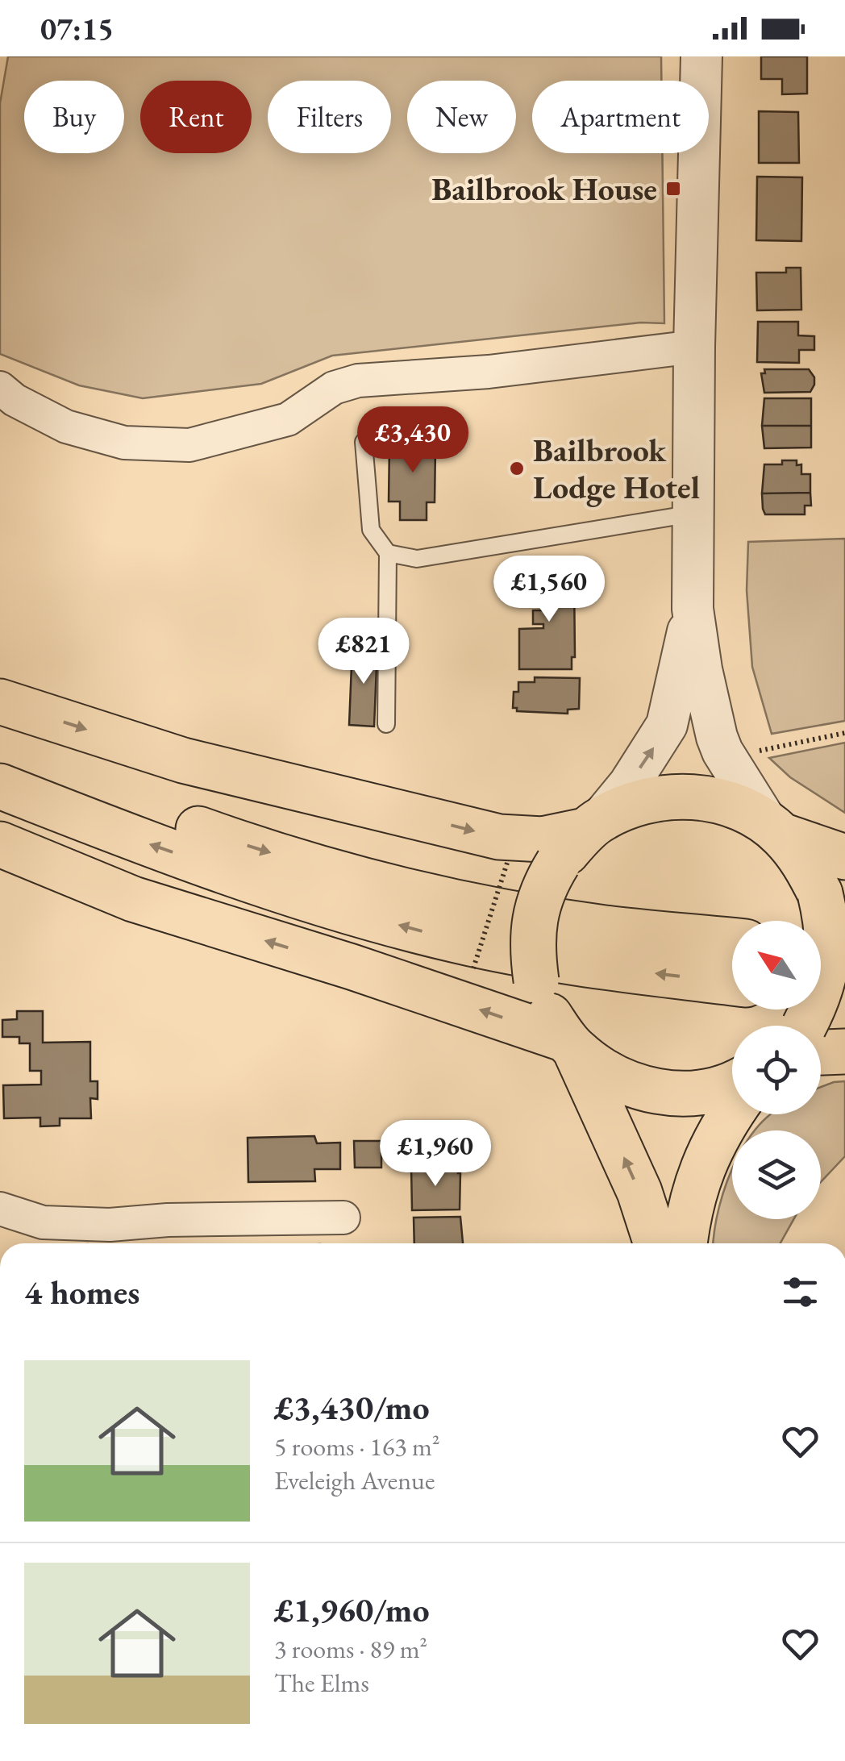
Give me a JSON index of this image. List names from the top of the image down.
{
  "places": {
    "transit": ["Bailbrook House"],
    "other": ["Bailbrook Lodge Hotel"]
  },
  "north": "top left",
  "page": {
    "status": "07:15",
    "chip": [
      "Buy",
      "Rent",
      "Filters",
      "New",
      "Apartment"
    ],
    "price": [
      "£3,430",
      "£1,560",
      "£821",
      "£1,960"
    ],
    "heading": "4 homes",
    "list": [
      {
        "name": "£3,430/mo",
        "note": "5 rooms · 163 m² · Eveleigh Avenue"
      },
      {
        "name": "£1,960/mo",
        "note": "3 rooms · 89 m² · The Elms"
      }
    ]
  }
}
